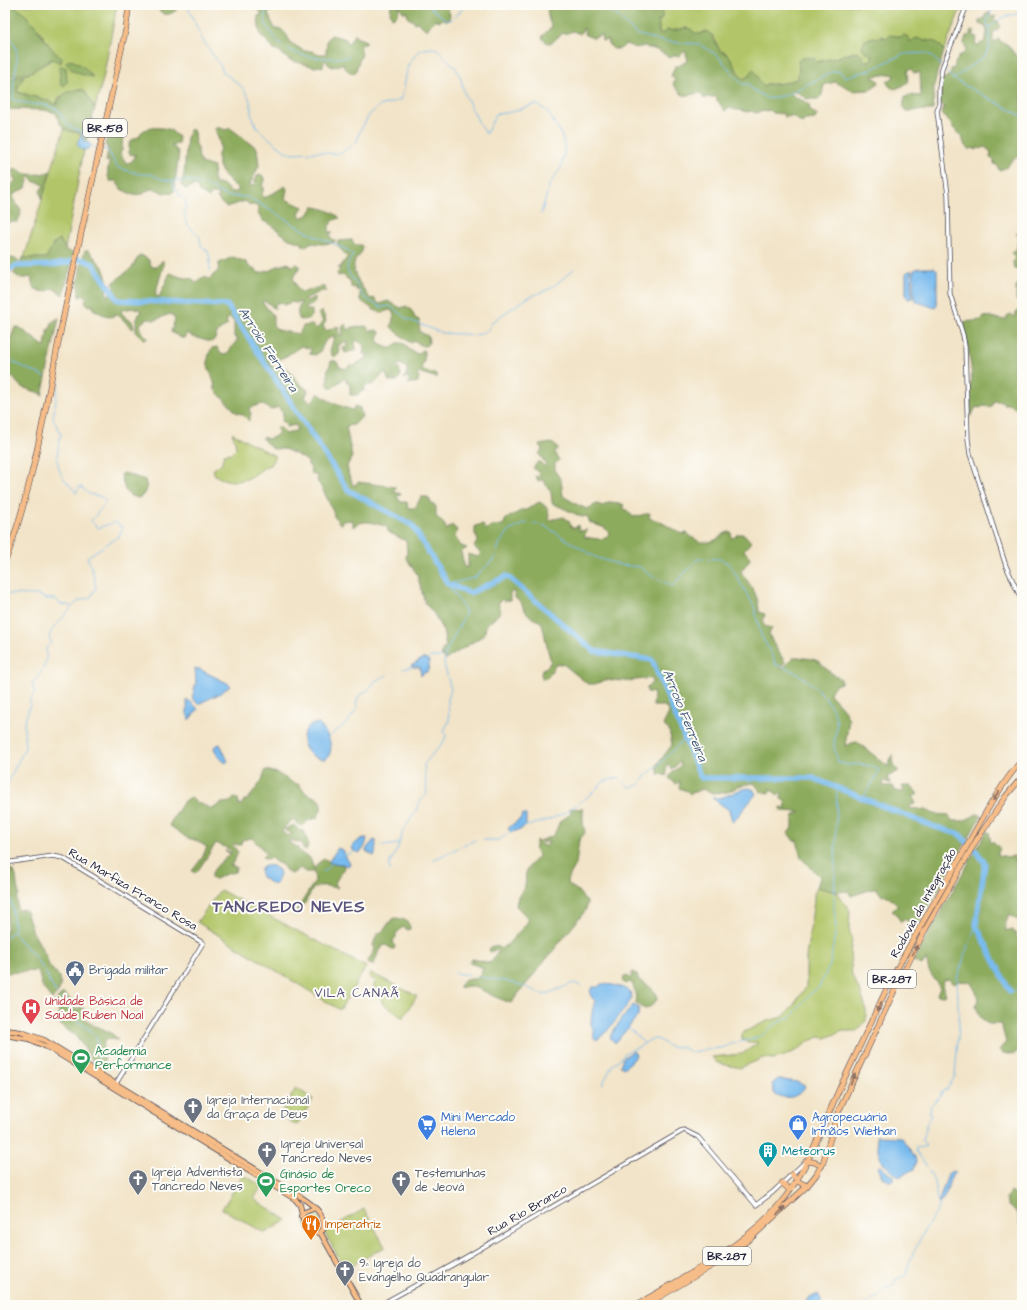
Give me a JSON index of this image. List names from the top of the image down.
{
  "streets": {
    "highway": ["BR-158", "Rodovia da Integração", "BR-287"],
    "street": ["Rua Marfiza Franco Rosa", "Rua Rio Branco"]
  },
  "districts": ["TANCREDO NEVES", "VILA CANAÃ"],
  "water": ["Arroio Ferreira"],
  "places": {
    "public building": ["Brigada militar"],
    "hospital": ["Unidade Básica de Saúde Ruben Noal"],
    "sports": ["Academia Performance", "Ginásio de Esportes Oreco"],
    "church": [
      "Igreja Internacional da Graça de Deus",
      "Igreja Universal Tancredo Neves",
      "Igreja Adventista Tancredo Neves",
      "Testemunhas de Jeová",
      "9ª Igreja do Evangelho Quadrangular"
    ],
    "supermarket": ["Mini Mercado Helena"],
    "shop": ["Agropecuária Irmãos Wiethan"],
    "building": ["Meteorus"],
    "restaurant": ["Imperatriz"]
  }
}
